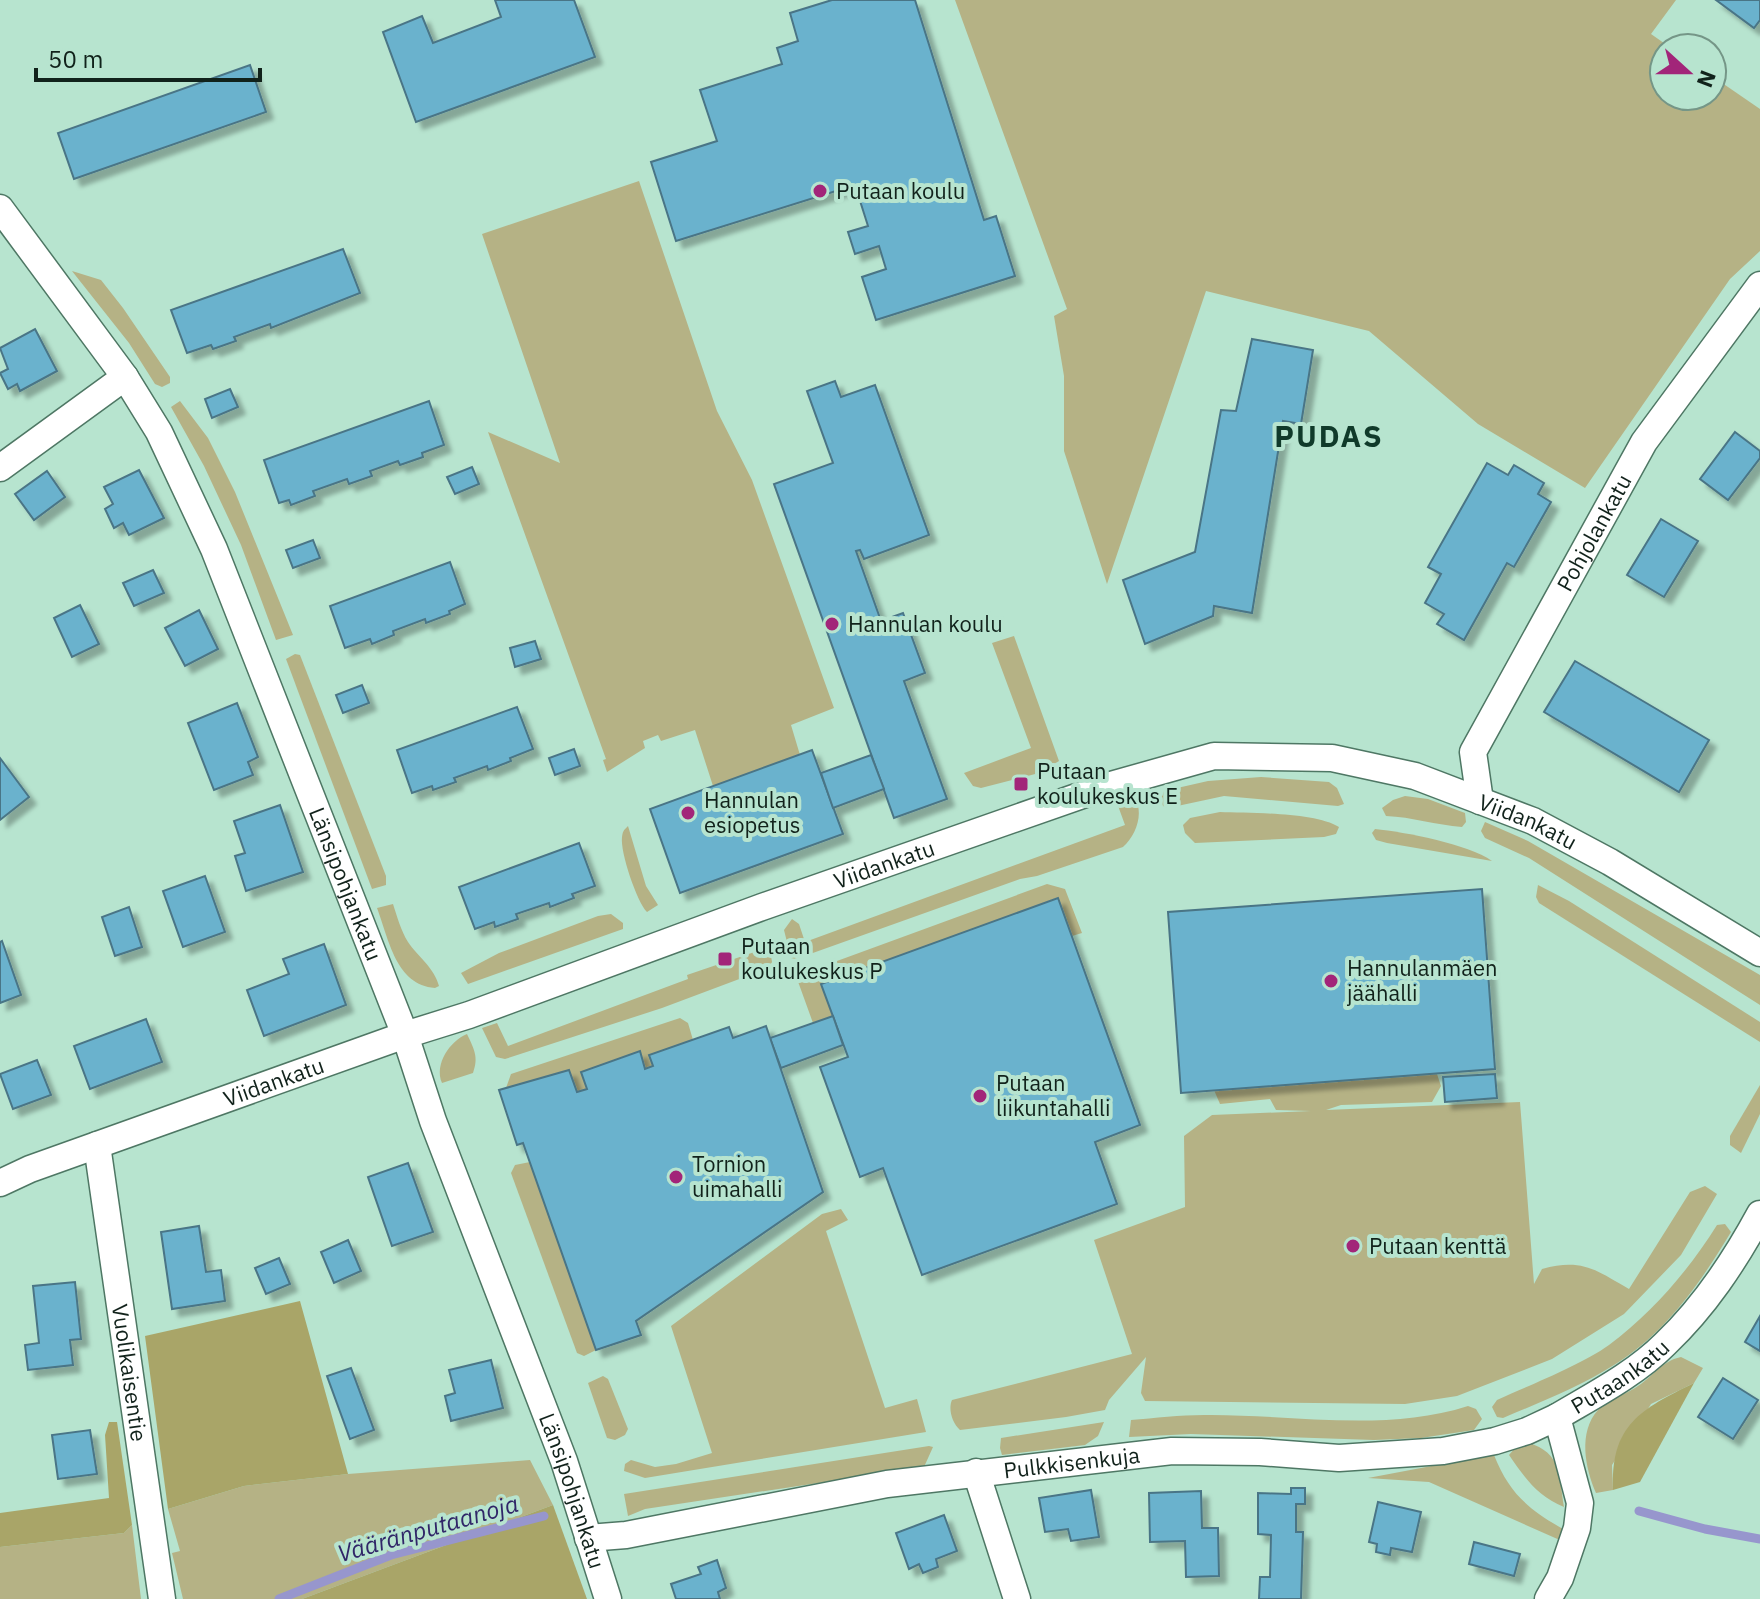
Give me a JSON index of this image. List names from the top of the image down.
{
  "streets": {
    "street": [
      "Pohjolankatu",
      "Viidankatu",
      "Länsipohjankatu",
      "Vuolikaisentie",
      "Putaankatu",
      "Pulkkisenkuja"
    ]
  },
  "crossings": [
    ["Pohjolankatu", "Viidankatu"],
    ["Viidankatu", "Länsipohjankatu"],
    ["Viidankatu", "Vuolikaisentie"],
    ["Länsipohjankatu", "Pulkkisenkuja"],
    ["Putaankatu", "Pulkkisenkuja"]
  ],
  "districts": ["PUDAS"],
  "water": ["Vääränputaanoja"],
  "places": {
    "other": [
      "Putaan koulu",
      "Hannulan koulu",
      "Hannulan esiopetus",
      "Hannulanmäen jäähalli",
      "Putaan liikuntahalli",
      "Tornion uimahalli",
      "Putaan kenttä"
    ],
    "transit": ["Putaan koulukeskus E", "Putaan koulukeskus P"]
  },
  "scale_bar": "50 m",
  "north": "right"
}
